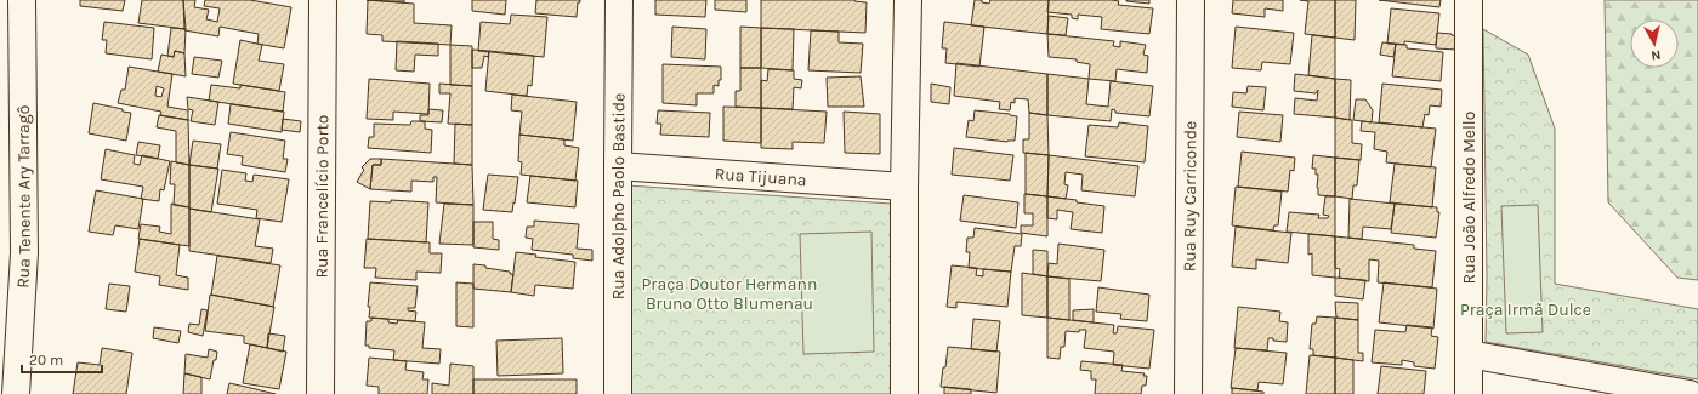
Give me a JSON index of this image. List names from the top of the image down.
{
  "streets": {
    "street": [
      "Rua Tijuana",
      "Rua Francelício Porto",
      "Rua Adolpho Paolo Bastide",
      "Rua Ruy Carriconde",
      "Rua Tenente Ary Tarragô",
      "Rua João Alfredo Mello"
    ]
  },
  "crossings": [
    ["Rua Tijuana", "Rua Adolpho Paolo Bastide"]
  ],
  "parks": ["Praça Doutor Hermann Bruno Otto Blumenau", "Praça Irmã Dulce"],
  "scale_bar": "20 m",
  "north": "bottom"
}
